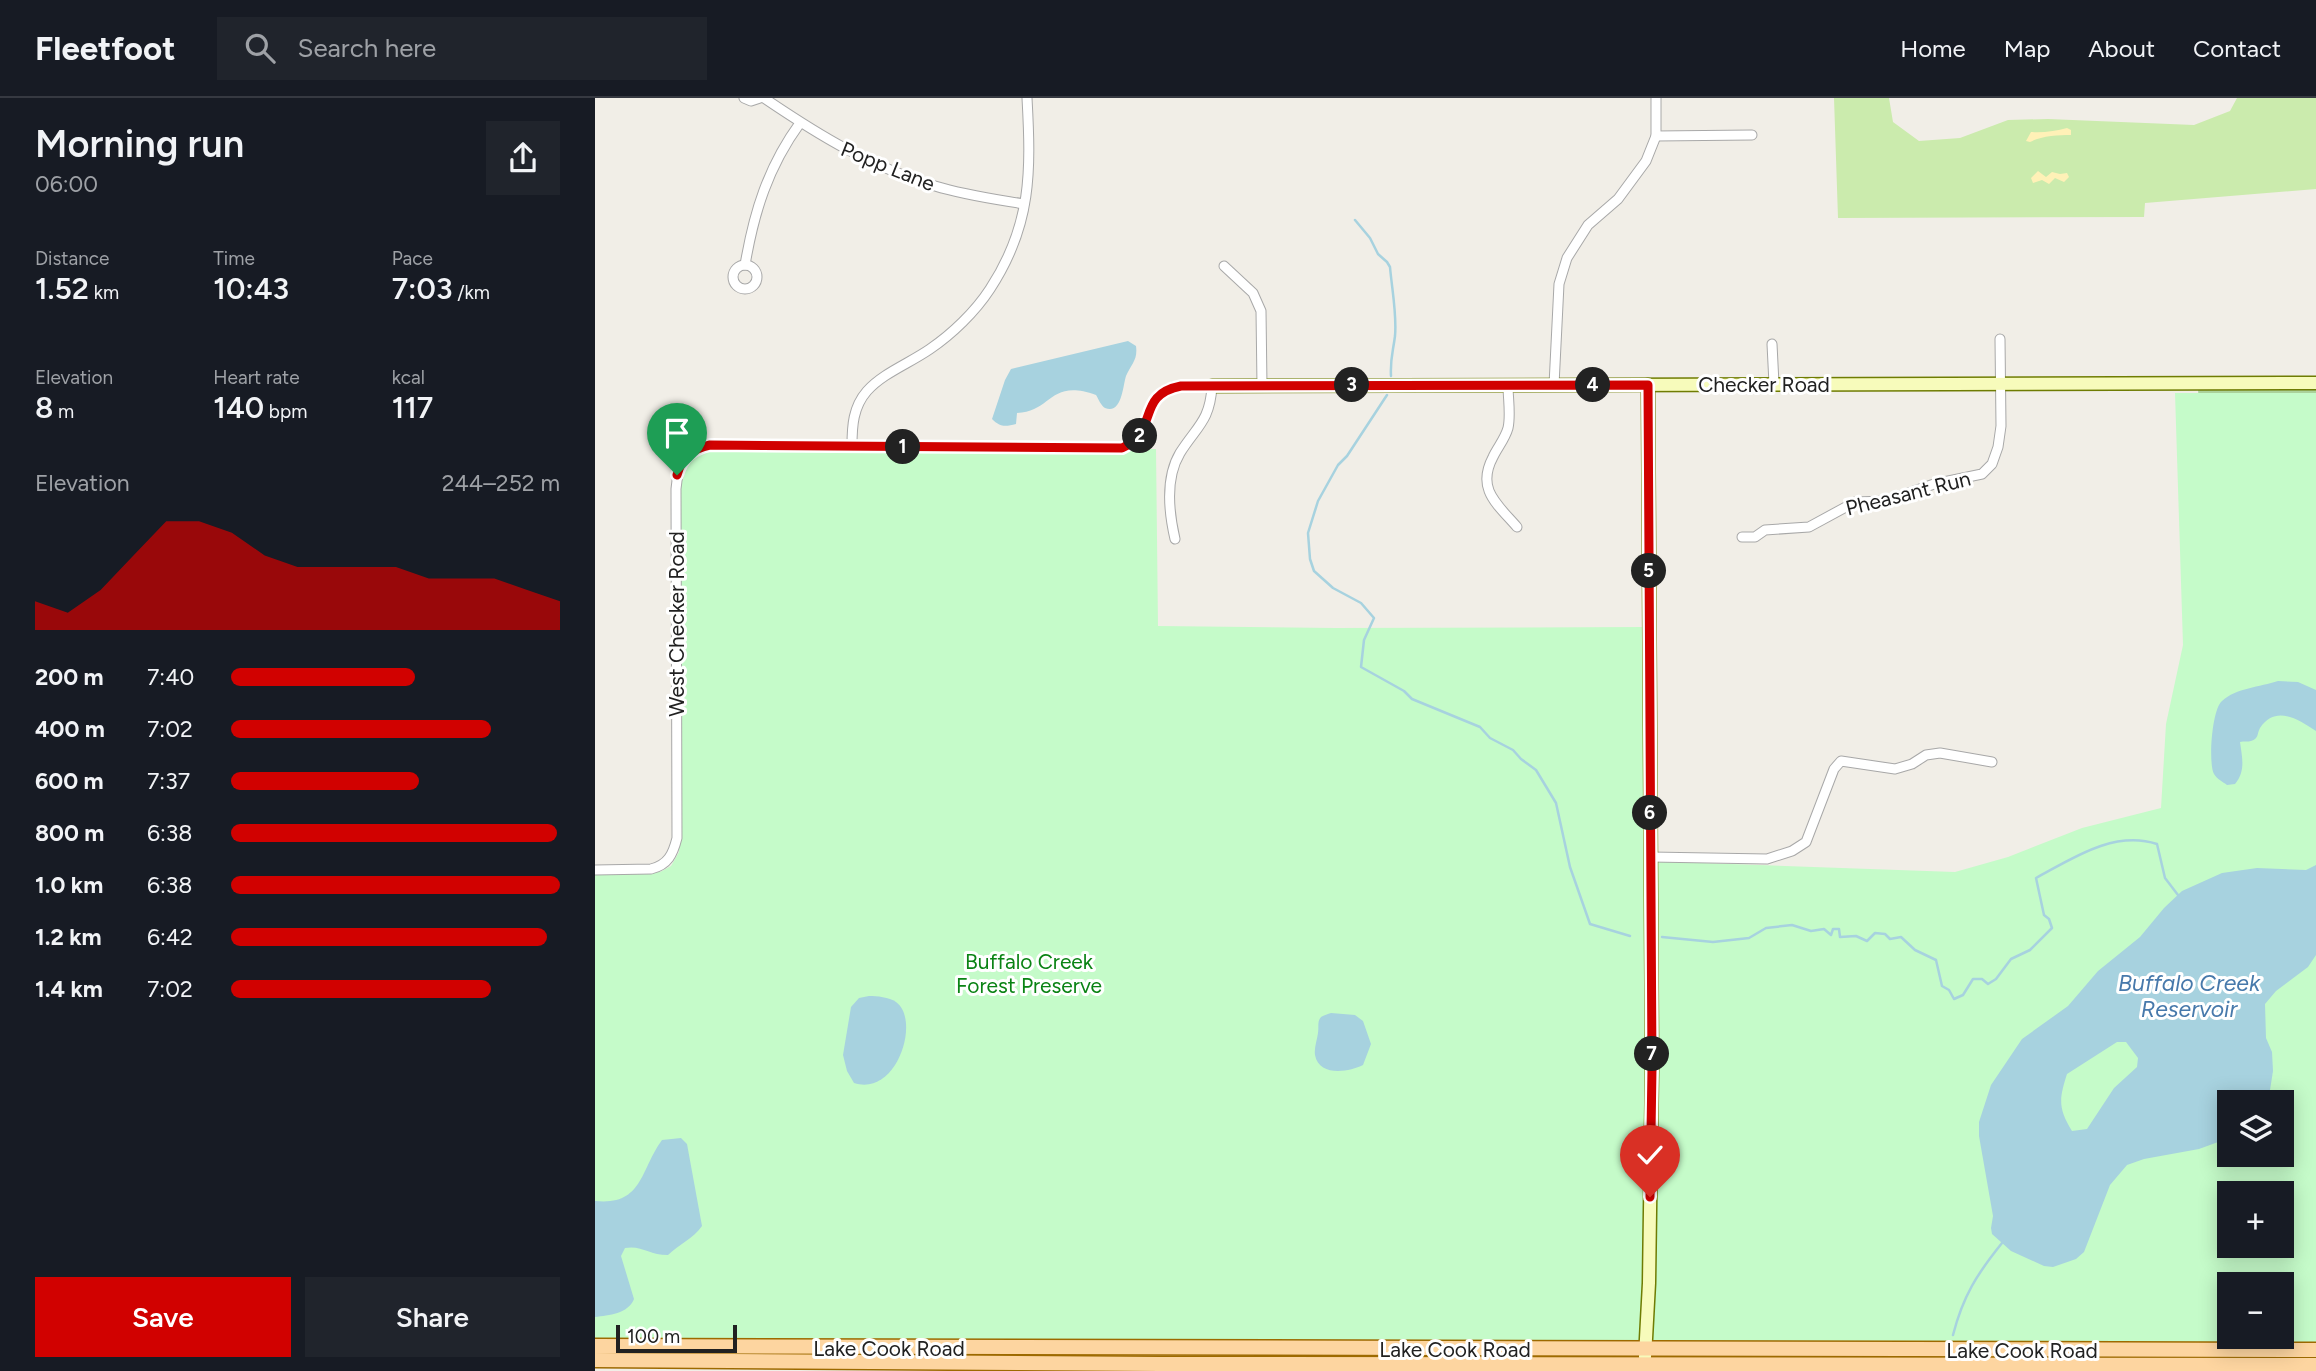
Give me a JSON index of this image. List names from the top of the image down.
{
  "streets": {
    "main road": ["Lake Cook Road"],
    "street": [
      "Popp Lane",
      "Checker Road",
      "Pheasant Run",
      "West Checker Road"
    ]
  },
  "crossings": [
    ["Checker Road", "Pheasant Run"],
    ["Checker Road", "West Checker Road"]
  ],
  "water": ["Buffalo Creek Reservoir"],
  "parks": ["Buffalo Creek Forest Preserve"],
  "scale_bar": "100 m",
  "page": {
    "header": "Fleetfoot",
    "search": "Search here",
    "nav": [
      "Home",
      "Map",
      "About",
      "Contact"
    ],
    "heading": ["Morning run", "06:00"],
    "stats": [
      ["Distance", "1.52 km"],
      ["Time", "10:43"],
      ["Pace", "7:03 /km"],
      ["Elevation", "8 m"],
      ["Heart rate", "140 bpm"],
      ["kcal", "117"]
    ],
    "pins": [
      "3",
      "4",
      "2",
      "1",
      "5",
      "6",
      "7"
    ],
    "chart": ["Elevation", "244–252 m"],
    "list": [
      {
        "name": "200 m",
        "note": "7:40"
      },
      {
        "name": "400 m",
        "note": "7:02"
      },
      {
        "name": "600 m",
        "note": "7:37"
      },
      {
        "name": "800 m",
        "note": "6:38"
      },
      {
        "name": "1.0 km",
        "note": "6:38"
      },
      {
        "name": "1.2 km",
        "note": "6:42"
      },
      {
        "name": "1.4 km",
        "note": "7:02"
      }
    ],
    "map_buttons": ["+", "−"],
    "buttons": ["Save", "Share"],
    "scale": "100 m"
  }
}
